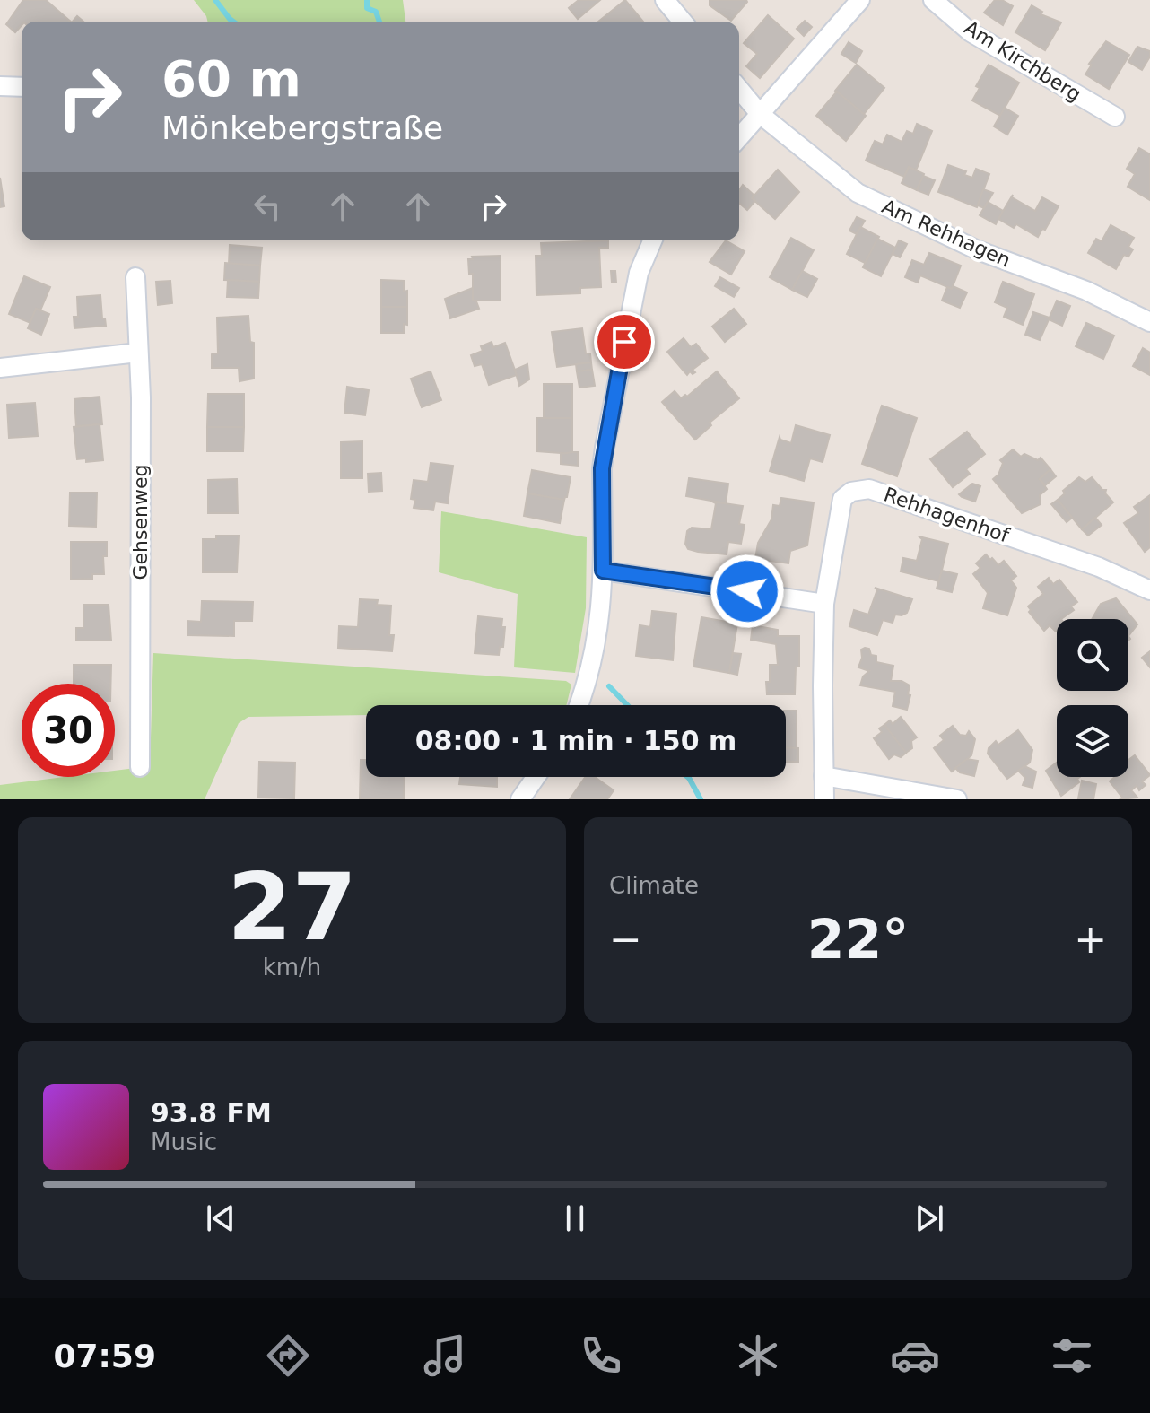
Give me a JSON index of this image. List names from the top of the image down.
{
  "streets": {
    "street": [
      "Am Kirchberg",
      "Am Rehhagen",
      "Rehhagenhof",
      "Gehsenweg"
    ]
  },
  "page": {
    "turn": ["60 m", "Mönkebergstraße"],
    "limit": "30",
    "trip": "08:00 · 1 min · 150 m",
    "tile": [
      ["27", "km/h"],
      "Climate"
    ],
    "heat": ["−", "22°", "+"],
    "song": ["93.8 FM", "Music"],
    "tabs": "07:59"
  }
}
